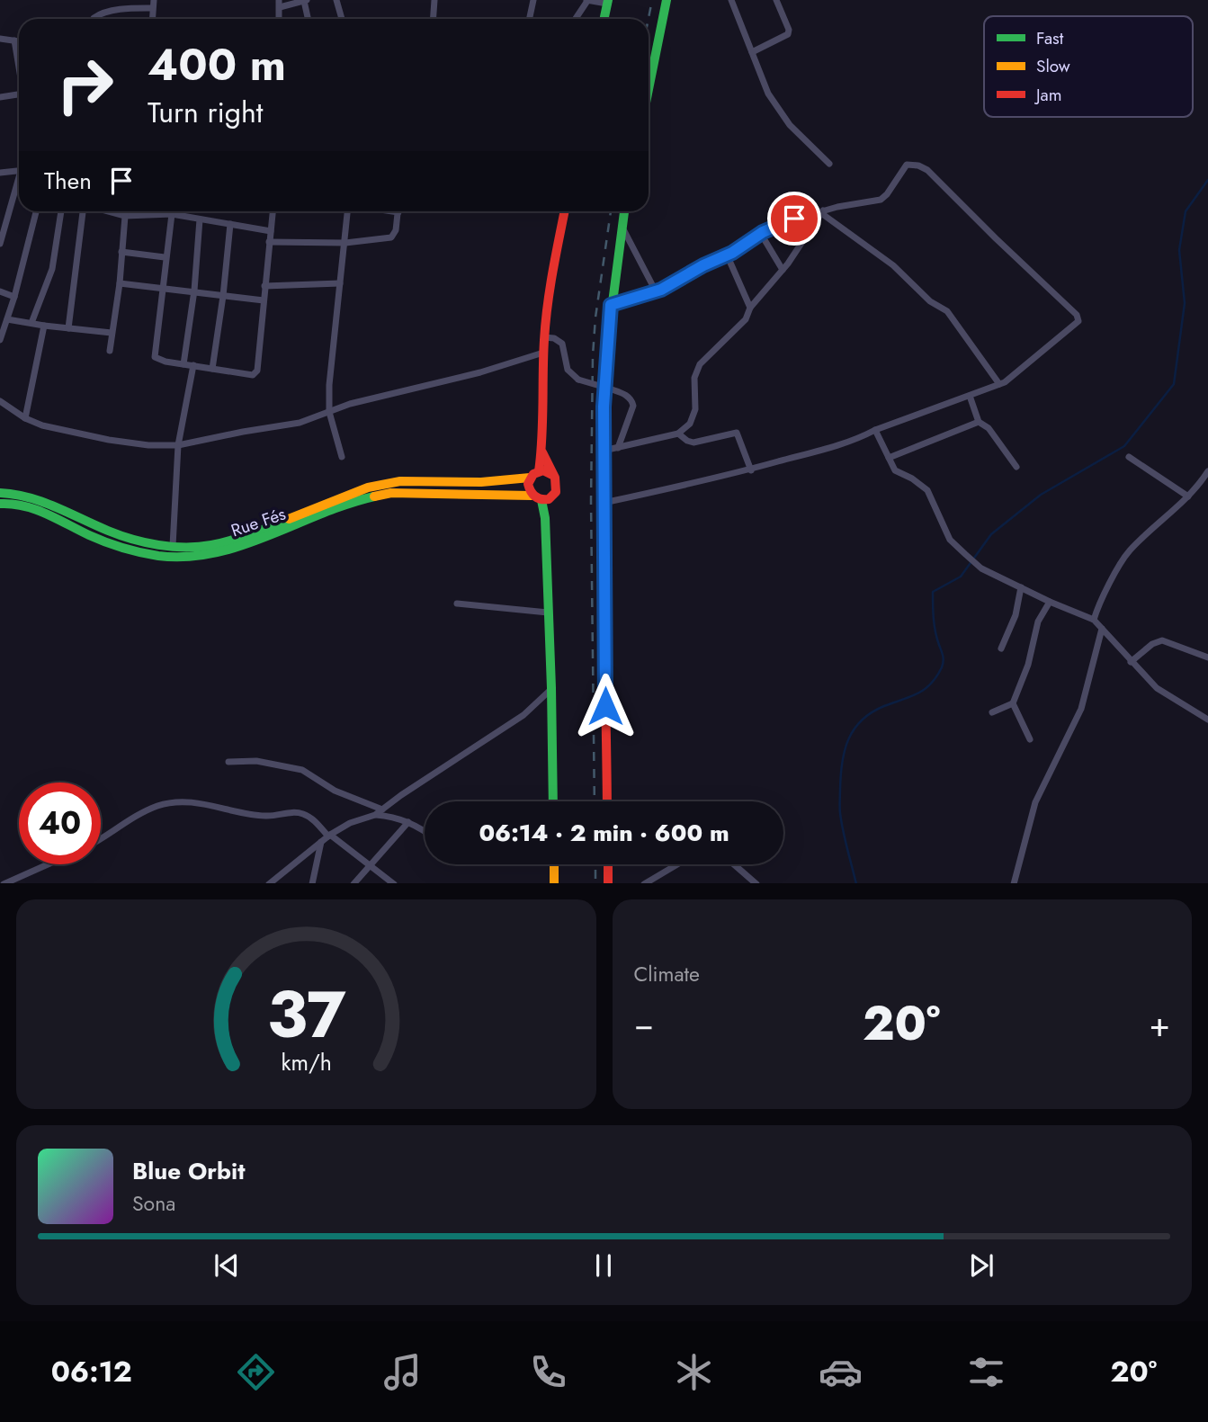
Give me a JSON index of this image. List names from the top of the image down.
{
  "streets": {
    "main road": ["Rue Fés"]
  },
  "legend": ["Fast", "Slow", "Jam"],
  "page": {
    "turn": ["400 m", "Turn right"],
    "then": "Then",
    "limit": "40",
    "trip": "06:14 · 2 min · 600 m",
    "tile": "Climate",
    "heat": ["−", "20°", "+"],
    "song": ["Blue Orbit", "Sona"],
    "tabs": ["06:12", "20°"],
    "gauge": ["37", "km/h"]
  }
}
